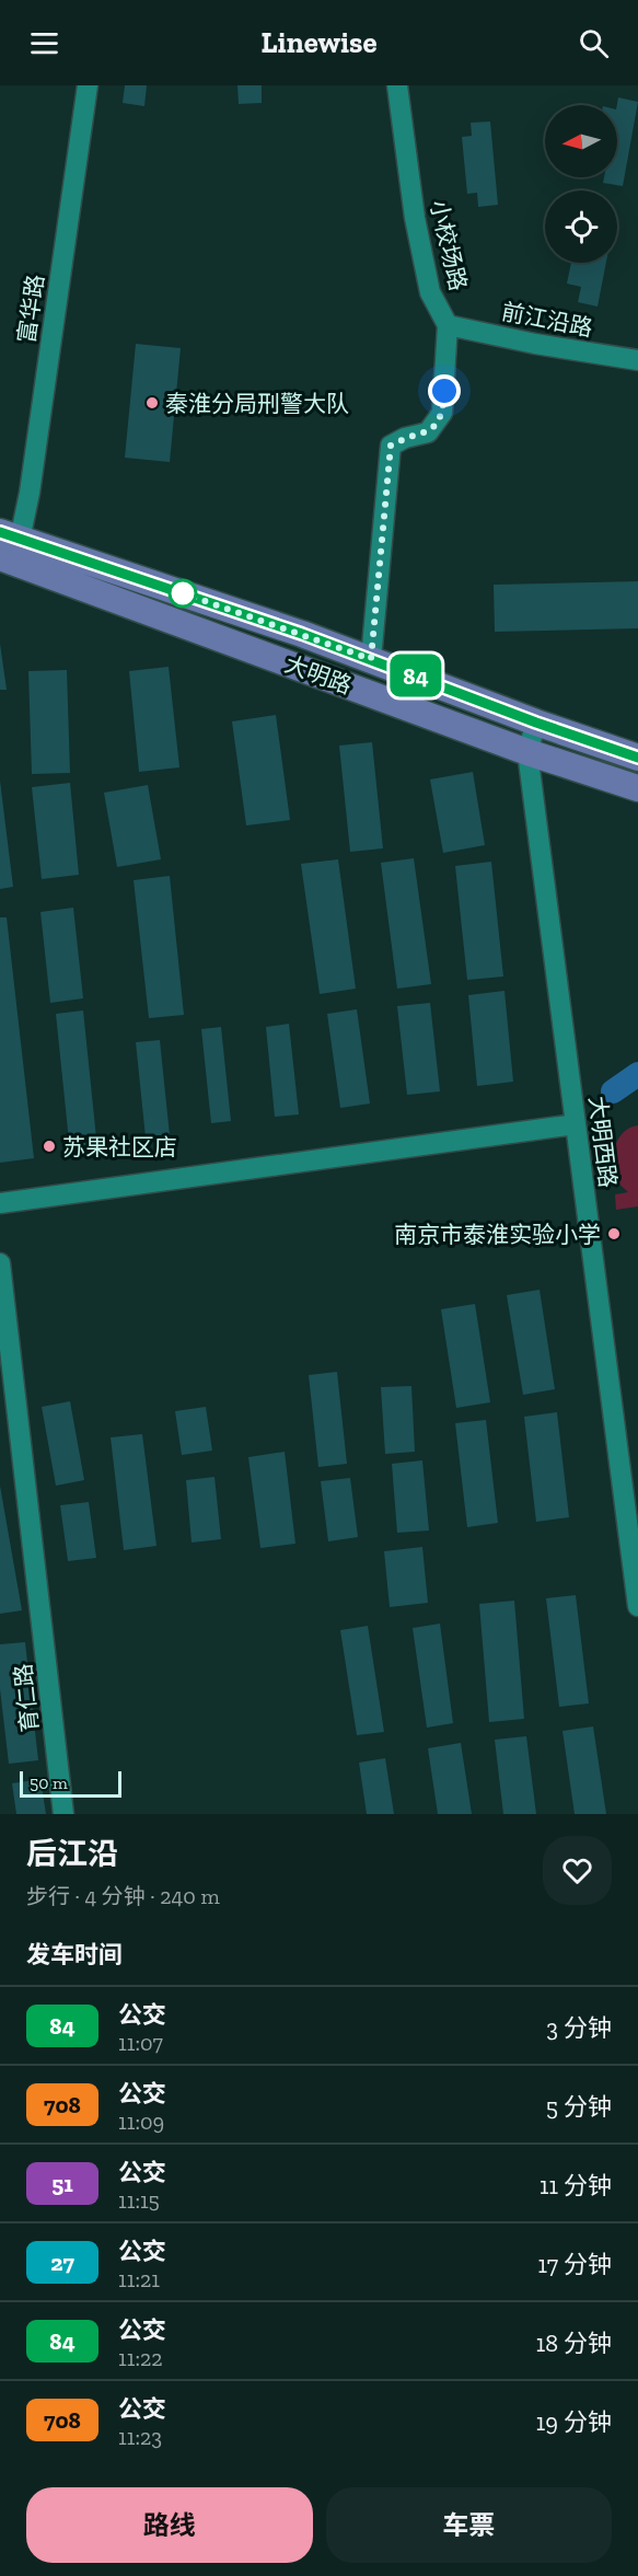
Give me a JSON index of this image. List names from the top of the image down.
{
  "streets": {
    "main road": ["大明路"],
    "street": [
      "小校场路",
      "富华路",
      "前江沿路",
      "大明西路",
      "育仁路"
    ]
  },
  "crossings": [
    ["小校场路", "前江沿路"],
    ["大明路", "大明西路"]
  ],
  "places": ["秦淮分局刑警大队", "苏果社区店", "南京市泰淮实验小学"],
  "lines": ["bus line 84"],
  "scale_bar": "50 m",
  "north": "left",
  "page": {
    "header": "Linewise",
    "on_map": "84",
    "scale": "50 m",
    "heading": [
      ["后江沿", "步行 · 4 分钟 · 240 m"],
      "发车时间"
    ],
    "list": [
      {
        "mark": "84",
        "name": "公交",
        "note": "11:07",
        "value": "3 分钟"
      },
      {
        "mark": "708",
        "name": "公交",
        "note": "11:09",
        "value": "5 分钟"
      },
      {
        "mark": "51",
        "name": "公交",
        "note": "11:15",
        "value": "11 分钟"
      },
      {
        "mark": "27",
        "name": "公交",
        "note": "11:21",
        "value": "17 分钟"
      },
      {
        "mark": "84",
        "name": "公交",
        "note": "11:22",
        "value": "18 分钟"
      },
      {
        "mark": "708",
        "name": "公交",
        "note": "11:23",
        "value": "19 分钟"
      }
    ],
    "buttons": ["路线", "车票"]
  }
}
